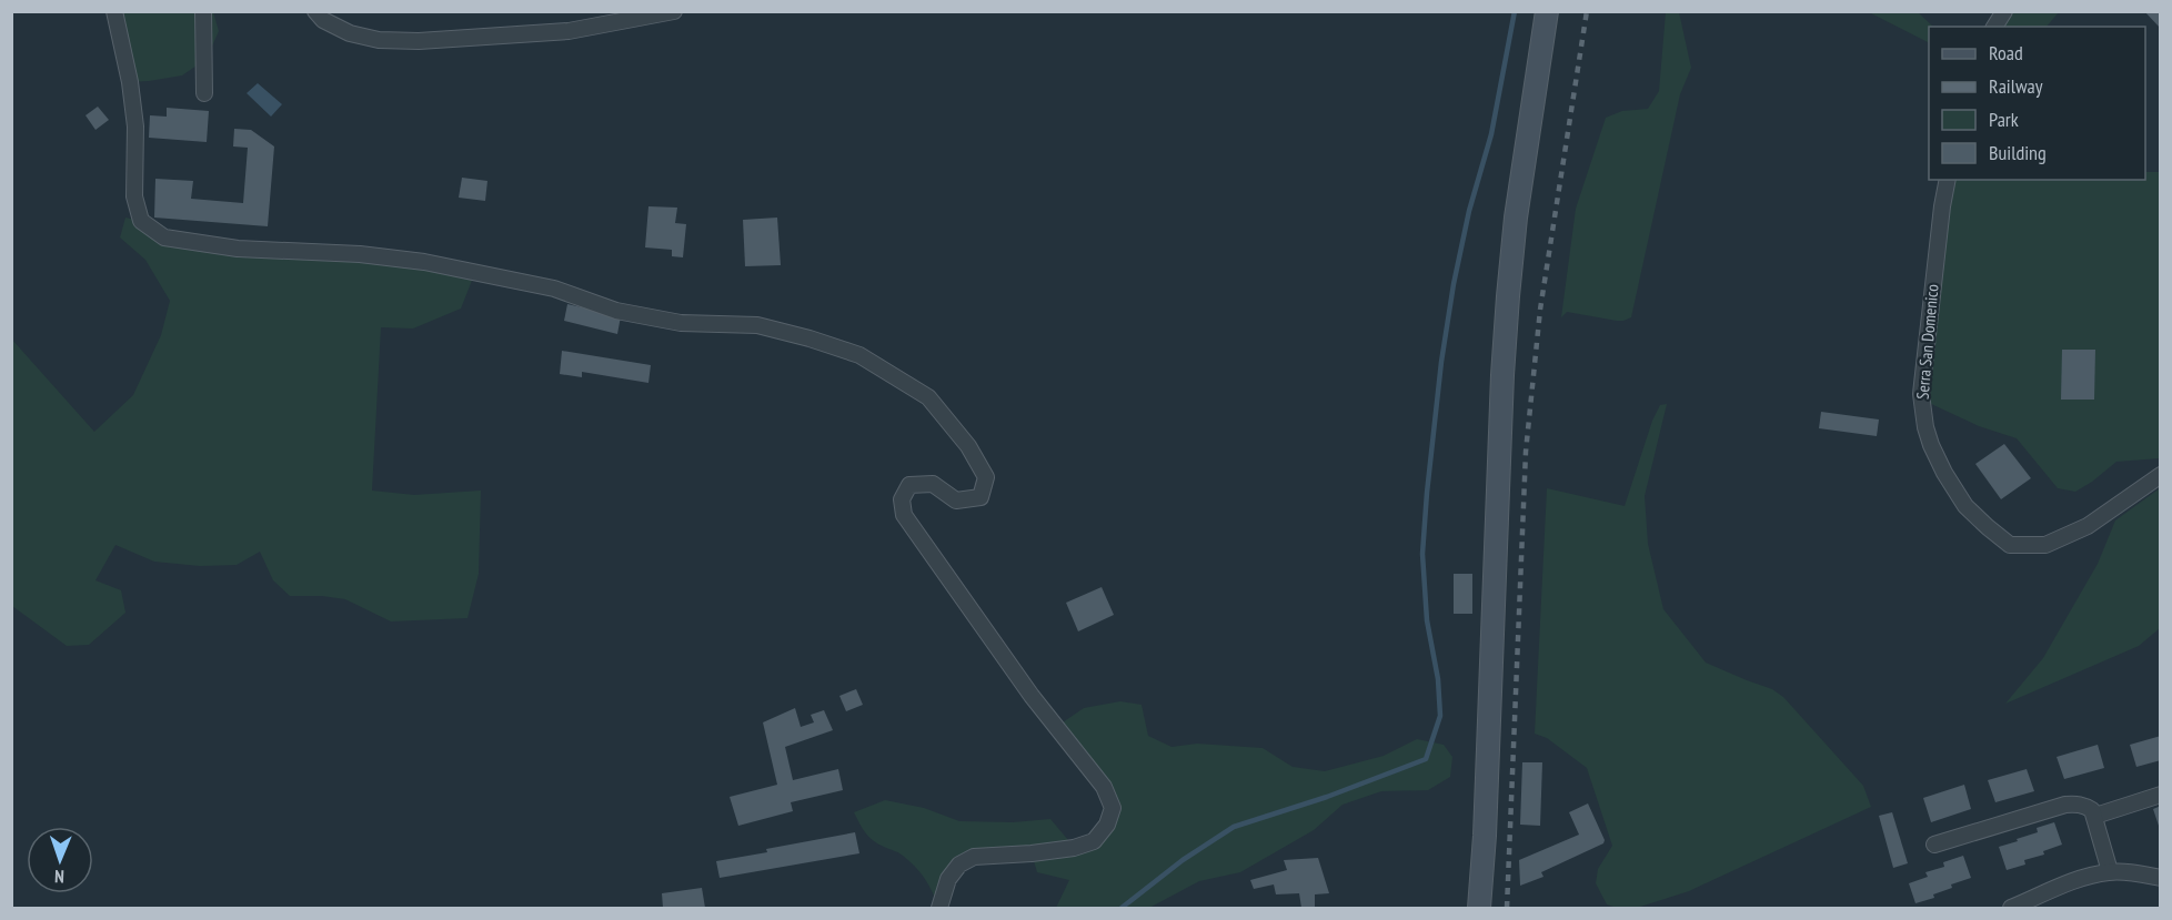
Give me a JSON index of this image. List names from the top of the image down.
{
  "streets": {
    "street": ["Serra San Domenico"]
  },
  "legend": [
    "Road",
    "Railway",
    "Park",
    "Building"
  ],
  "north": "bottom"
}
